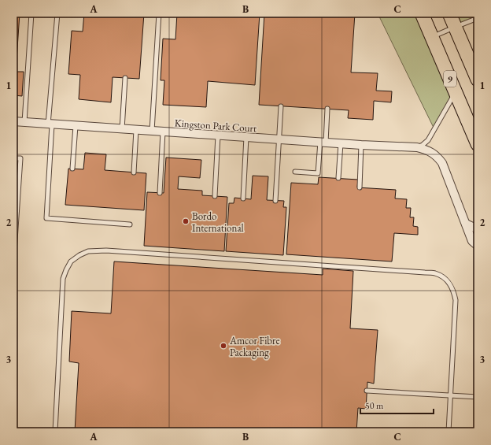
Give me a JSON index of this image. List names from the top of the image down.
{
  "streets": {
    "highway": ["9"],
    "street": ["Kingston Park Court"]
  },
  "places": ["Bordo International", "Amcor Fibre Packaging"],
  "scale_bar": "50 m",
  "grid": {
    "columns": ["A", "B", "C"],
    "rows": ["1", "2", "3"]
  }
}
